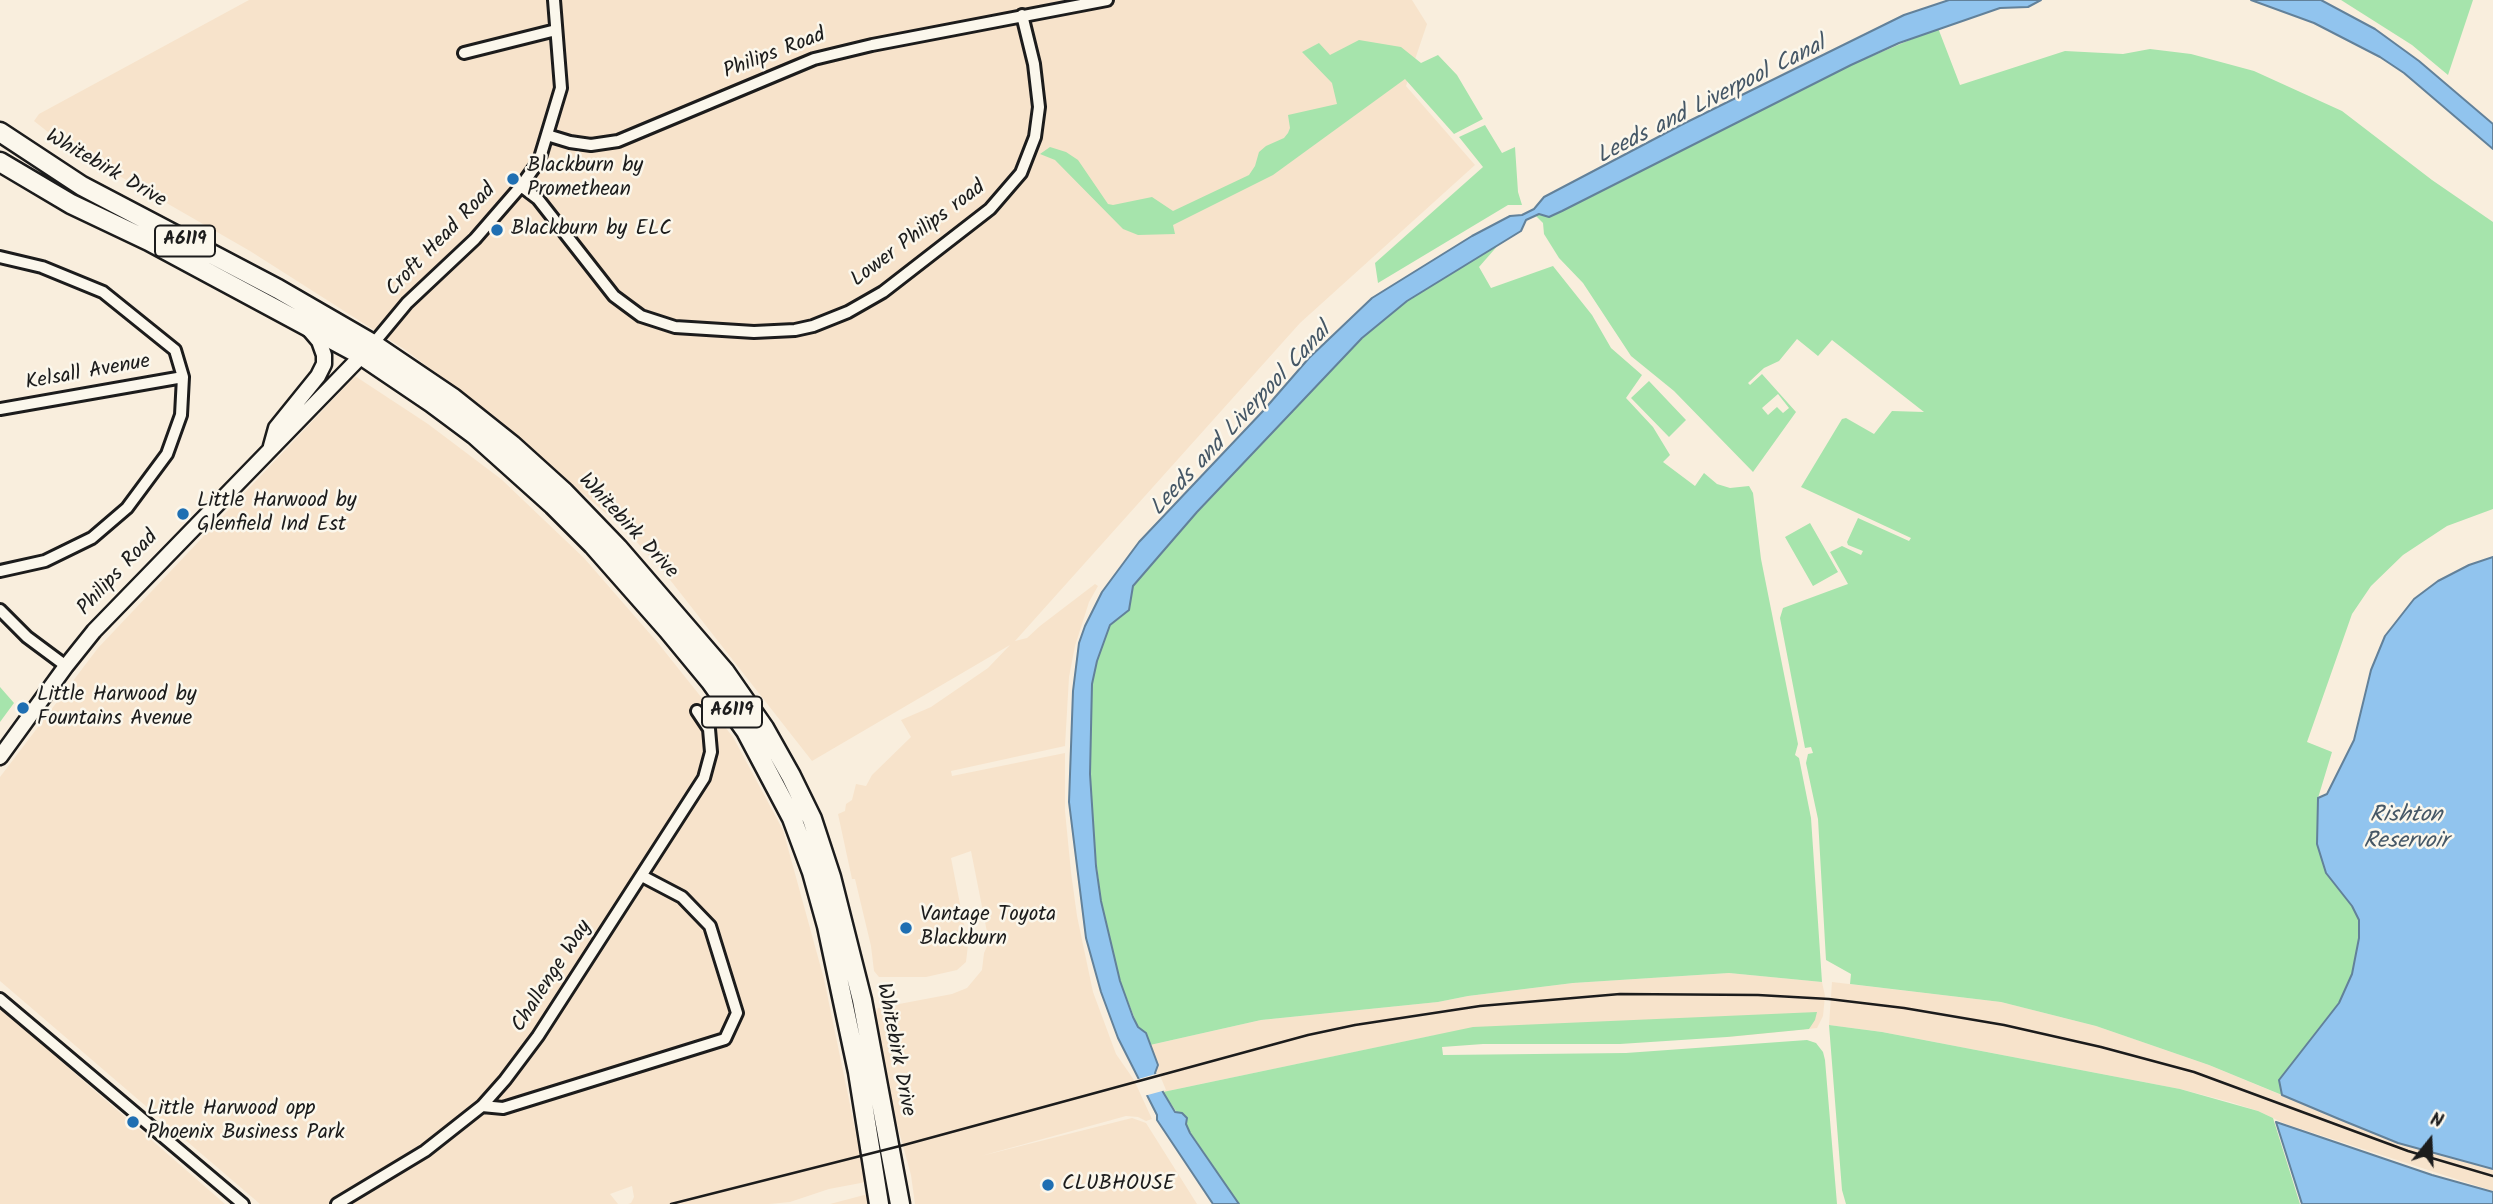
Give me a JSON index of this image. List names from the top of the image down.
{
  "streets": {
    "highway": ["Whitebirk Drive", "A6119"],
    "street": [
      "Philips Road",
      "Lower Philips road",
      "Croft Head Road",
      "Kelsall Avenue",
      "Challenge Way"
    ]
  },
  "crossings": [
    ["Philips Road", "Whitebirk Drive"],
    ["Philips Road", "Lower Philips road"],
    ["Philips Road", "Croft Head Road"],
    ["Whitebirk Drive", "Croft Head Road"],
    ["Lower Philips road", "Croft Head Road"]
  ],
  "water": ["Leeds and Liverpool Canal", "Rishton Reservoir"],
  "places": [
    "Blackburn by Promethean",
    "Blackburn by ELC",
    "Little Harwood by Glenfield Ind Est",
    "Little Harwood by Fountains Avenue",
    "Vantage Toyota Blackburn",
    "Little Harwood opp Phoenix Business Park",
    "CLUBHOUSE"
  ],
  "north": "top"
}
